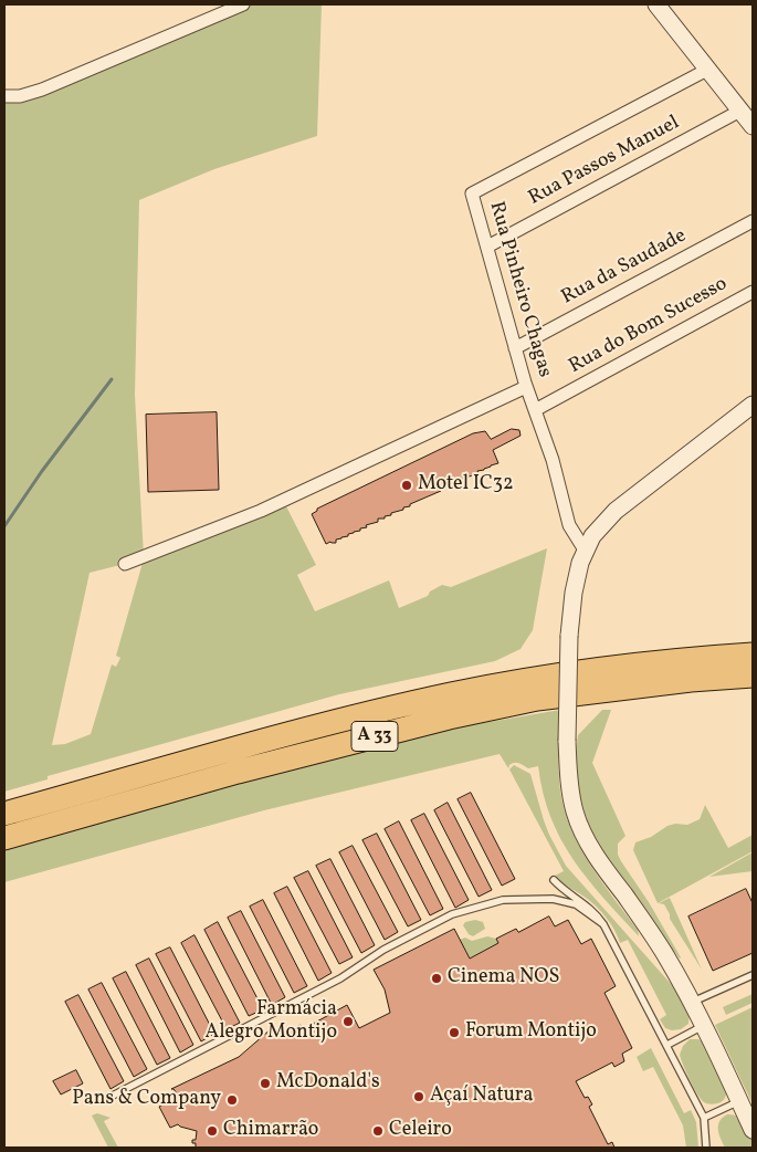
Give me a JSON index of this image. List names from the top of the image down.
{
  "streets": {
    "highway": ["A 33"],
    "street": [
      "Rua Passos Manuel",
      "Rua da Saudade",
      "Rua Pinheiro Chagas",
      "Rua do Bom Sucesso"
    ]
  },
  "crossings": [
    ["Rua Passos Manuel", "Rua Pinheiro Chagas"],
    ["Rua da Saudade", "Rua Pinheiro Chagas"],
    ["Rua Pinheiro Chagas", "Rua do Bom Sucesso"]
  ],
  "places": [
    "Motel IC32",
    "Cinema NOS",
    "Farmácia Alegro Montijo",
    "Forum Montijo",
    "McDonald's",
    "Açaí Natura",
    "Pans & Company",
    "Chimarrão",
    "Celeiro"
  ]
}
